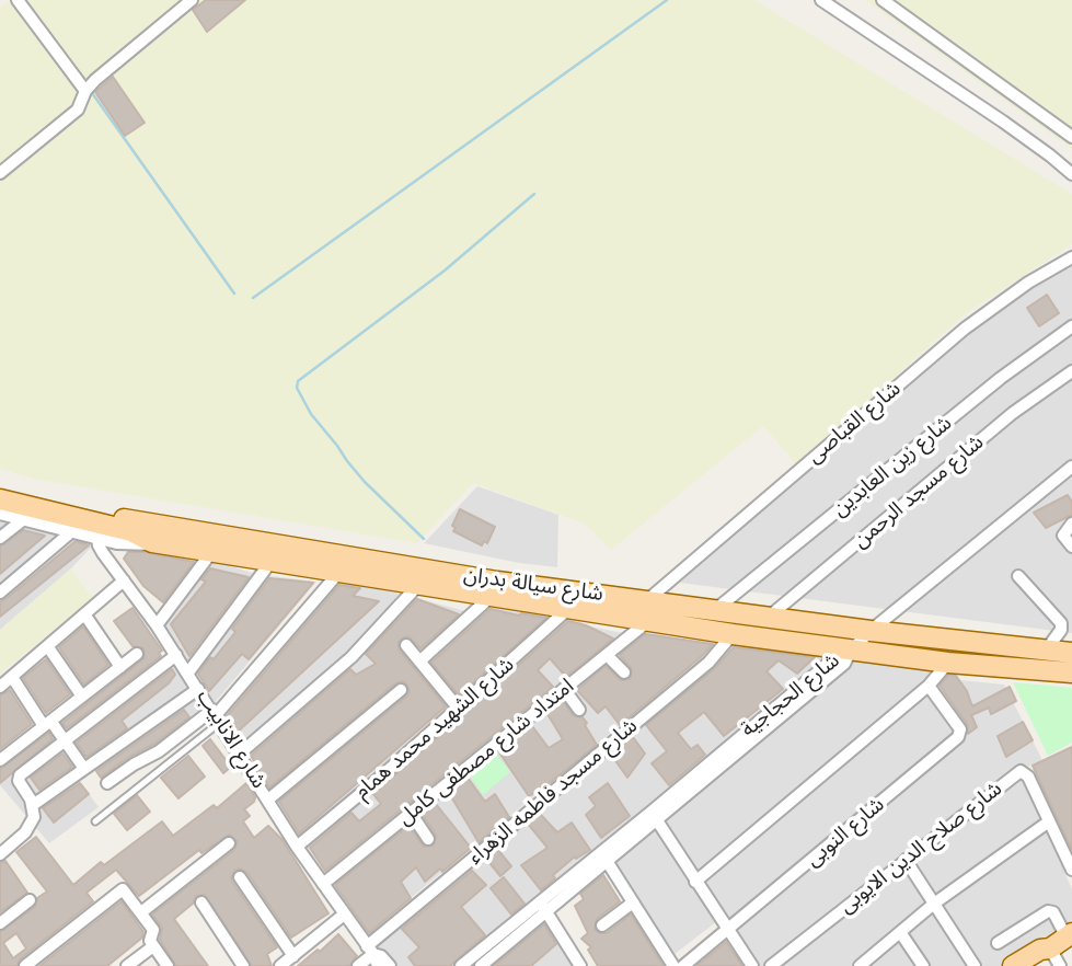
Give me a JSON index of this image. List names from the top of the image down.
{
  "streets": {
    "main road": ["شارع سيالة بدران"],
    "street": [
      "شارع القباصى",
      "شارع زين العابدين",
      "شارع مسجد الرحمن",
      "شارع الحجاجية",
      "شارع الشهيد محمد همام",
      "شارع الانابيب",
      "امتداد شارع مصطفى كامل",
      "شارع مسجد فاطمه الزهراء",
      "شارع النوبى",
      "شارع صلاح الدين الايوبى"
    ]
  },
  "crossings": [
    ["شارع القباصى", "شارع سيالة بدران"],
    ["شارع القباصى", "امتداد شارع مصطفى كامل"],
    ["شارع زين العابدين", "شارع سيالة بدران"],
    ["شارع مسجد الرحمن", "شارع سيالة بدران"],
    ["شارع سيالة بدران", "شارع الحجاجية"],
    ["شارع سيالة بدران", "شارع الشهيد محمد همام"],
    ["شارع سيالة بدران", "شارع الانابيب"],
    ["شارع سيالة بدران", "امتداد شارع مصطفى كامل"],
    ["شارع سيالة بدران", "شارع مسجد فاطمه الزهراء"],
    ["شارع الشهيد محمد همام", "شارع الانابيب"],
    ["شارع الانابيب", "امتداد شارع مصطفى كامل"],
    ["شارع الانابيب", "شارع مسجد فاطمه الزهراء"]
  ]
}
